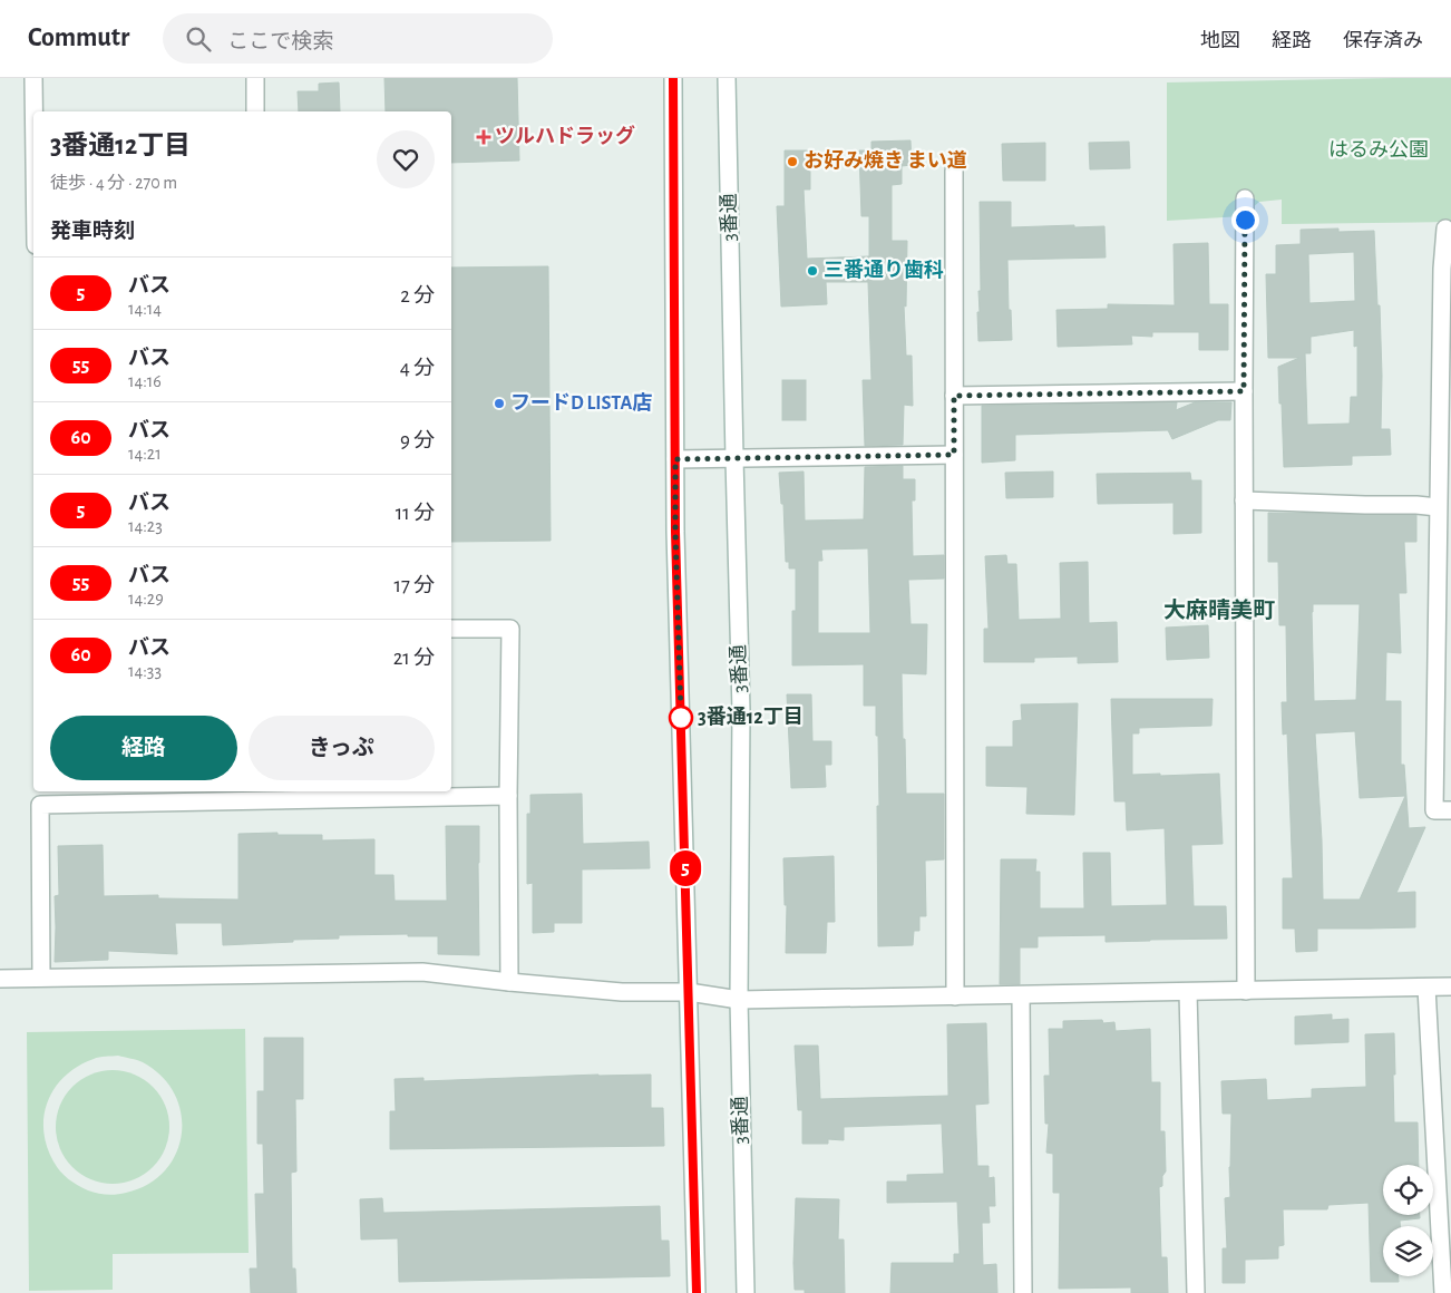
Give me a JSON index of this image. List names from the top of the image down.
{
  "streets": {
    "street": ["3番通"]
  },
  "districts": ["大麻晴美町"],
  "parks": ["はるみ公園"],
  "places": {
    "health": ["ツルハドラッグ"],
    "other": [
      "お好み焼き まい道",
      "三番通り歯科",
      "フードD LISTA店",
      "3番通12丁目"
    ]
  },
  "lines": ["bus line 5"],
  "page": {
    "header": "Commutr",
    "search": "ここで検索",
    "nav": ["地図", "経路", "保存済み"],
    "on_map": "5",
    "heading": [
      ["3番通12丁目", "徒歩 · 4 分 · 270 m"],
      "発車時刻"
    ],
    "list": [
      {
        "mark": "5",
        "name": "バス",
        "note": "14:14",
        "value": "2 分"
      },
      {
        "mark": "55",
        "name": "バス",
        "note": "14:16",
        "value": "4 分"
      },
      {
        "mark": "60",
        "name": "バス",
        "note": "14:21",
        "value": "9 分"
      },
      {
        "mark": "5",
        "name": "バス",
        "note": "14:23",
        "value": "11 分"
      },
      {
        "mark": "55",
        "name": "バス",
        "note": "14:29",
        "value": "17 分"
      },
      {
        "mark": "60",
        "name": "バス",
        "note": "14:33",
        "value": "21 分"
      }
    ],
    "buttons": ["経路", "きっぷ"]
  }
}
